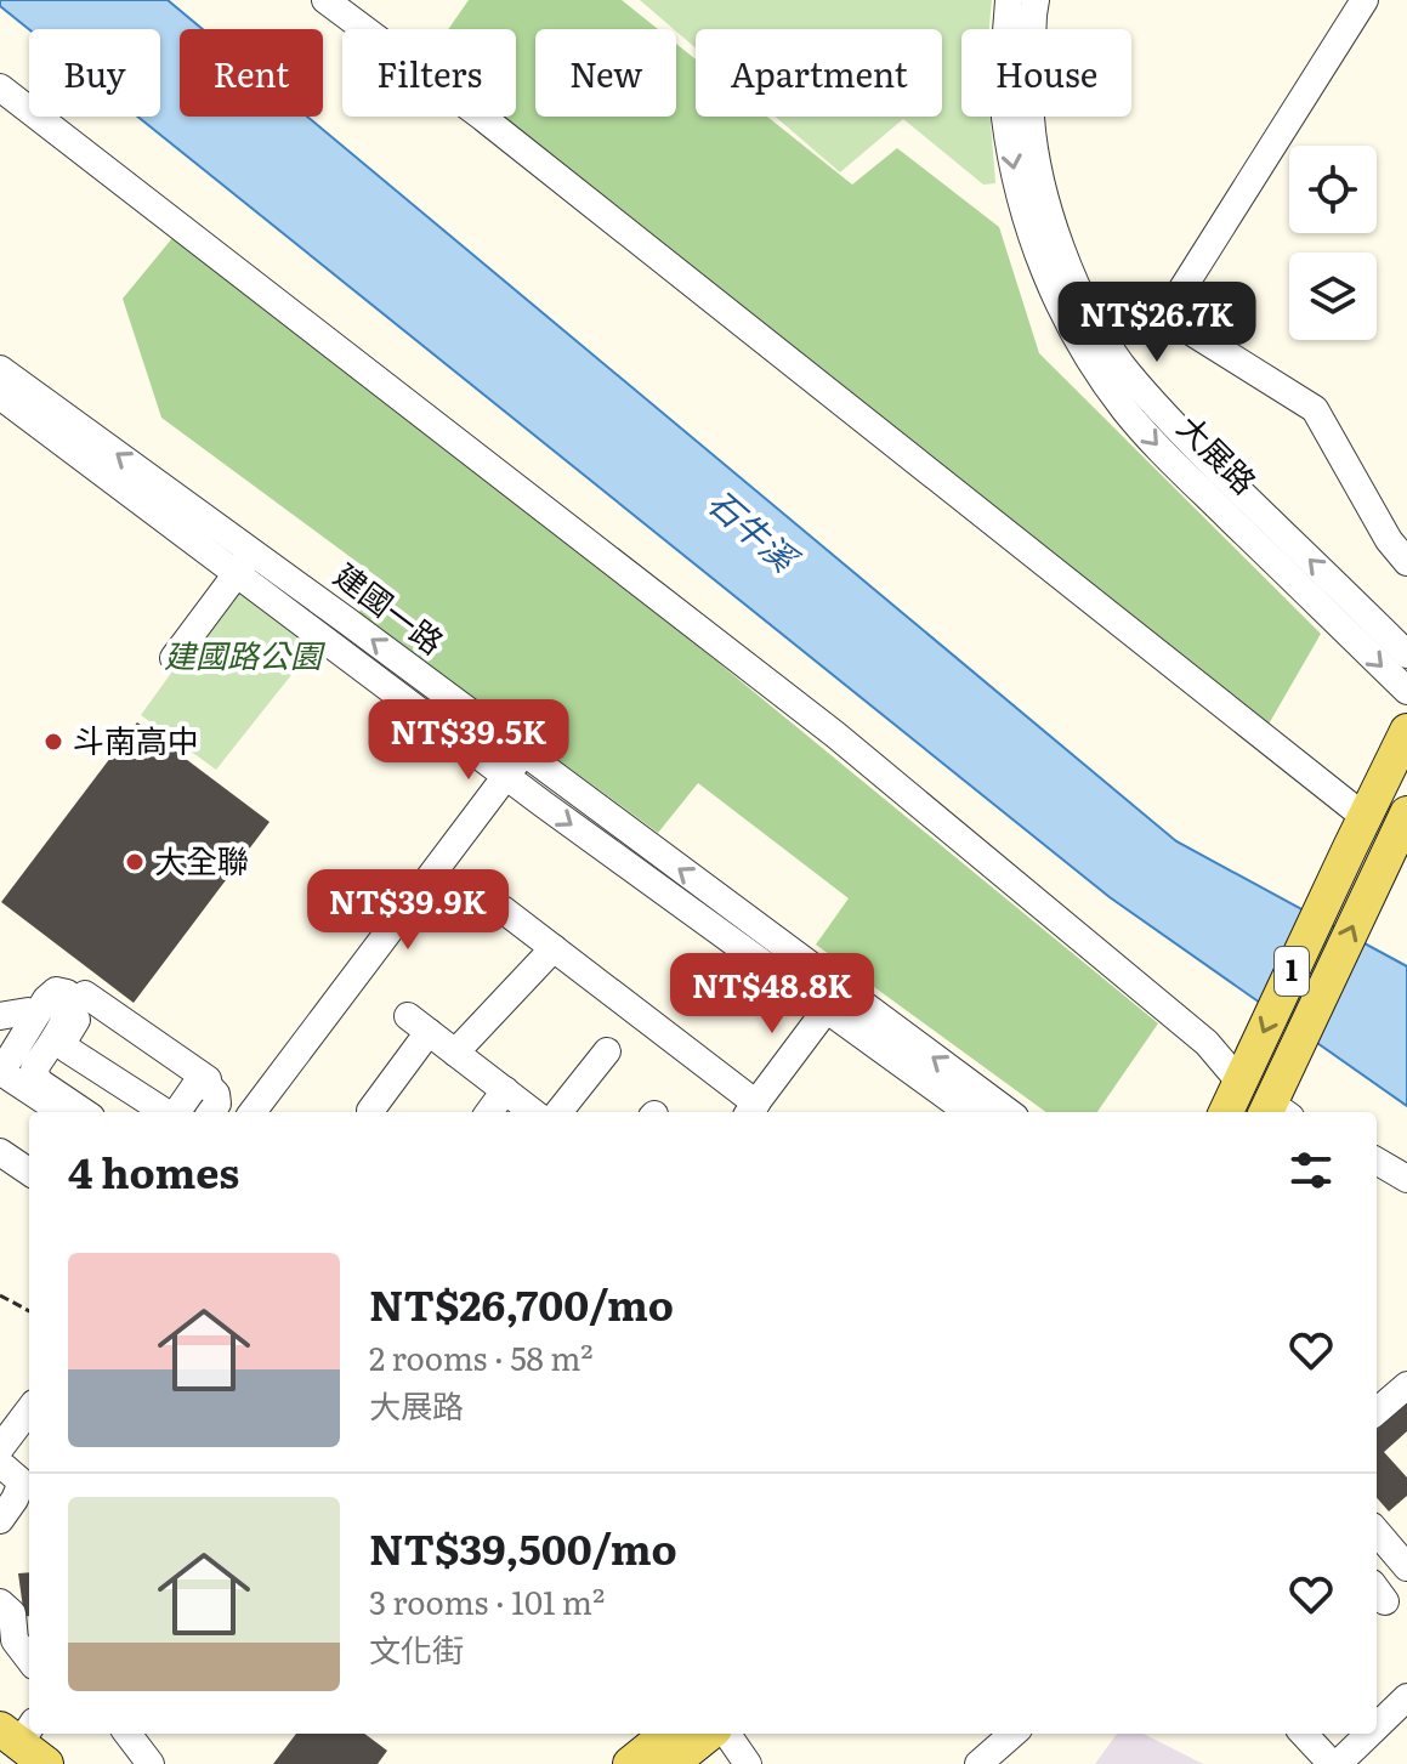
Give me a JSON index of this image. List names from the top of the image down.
{
  "streets": {
    "main road": ["1"],
    "street": ["大展路", "建國一路"]
  },
  "water": ["石牛溪"],
  "parks": ["建國路公園"],
  "places": ["斗南高中", "大全聯"],
  "page": {
    "chip": [
      "Buy",
      "Rent",
      "Filters",
      "New",
      "Apartment",
      "House"
    ],
    "price": [
      "NT$26.7K",
      "NT$39.5K",
      "NT$39.9K",
      "NT$48.8K"
    ],
    "heading": "4 homes",
    "list": [
      {
        "name": "NT$26,700/mo",
        "note": "2 rooms · 58 m² · 大展路"
      },
      {
        "name": "NT$39,500/mo",
        "note": "3 rooms · 101 m² · 文化街"
      }
    ]
  }
}
